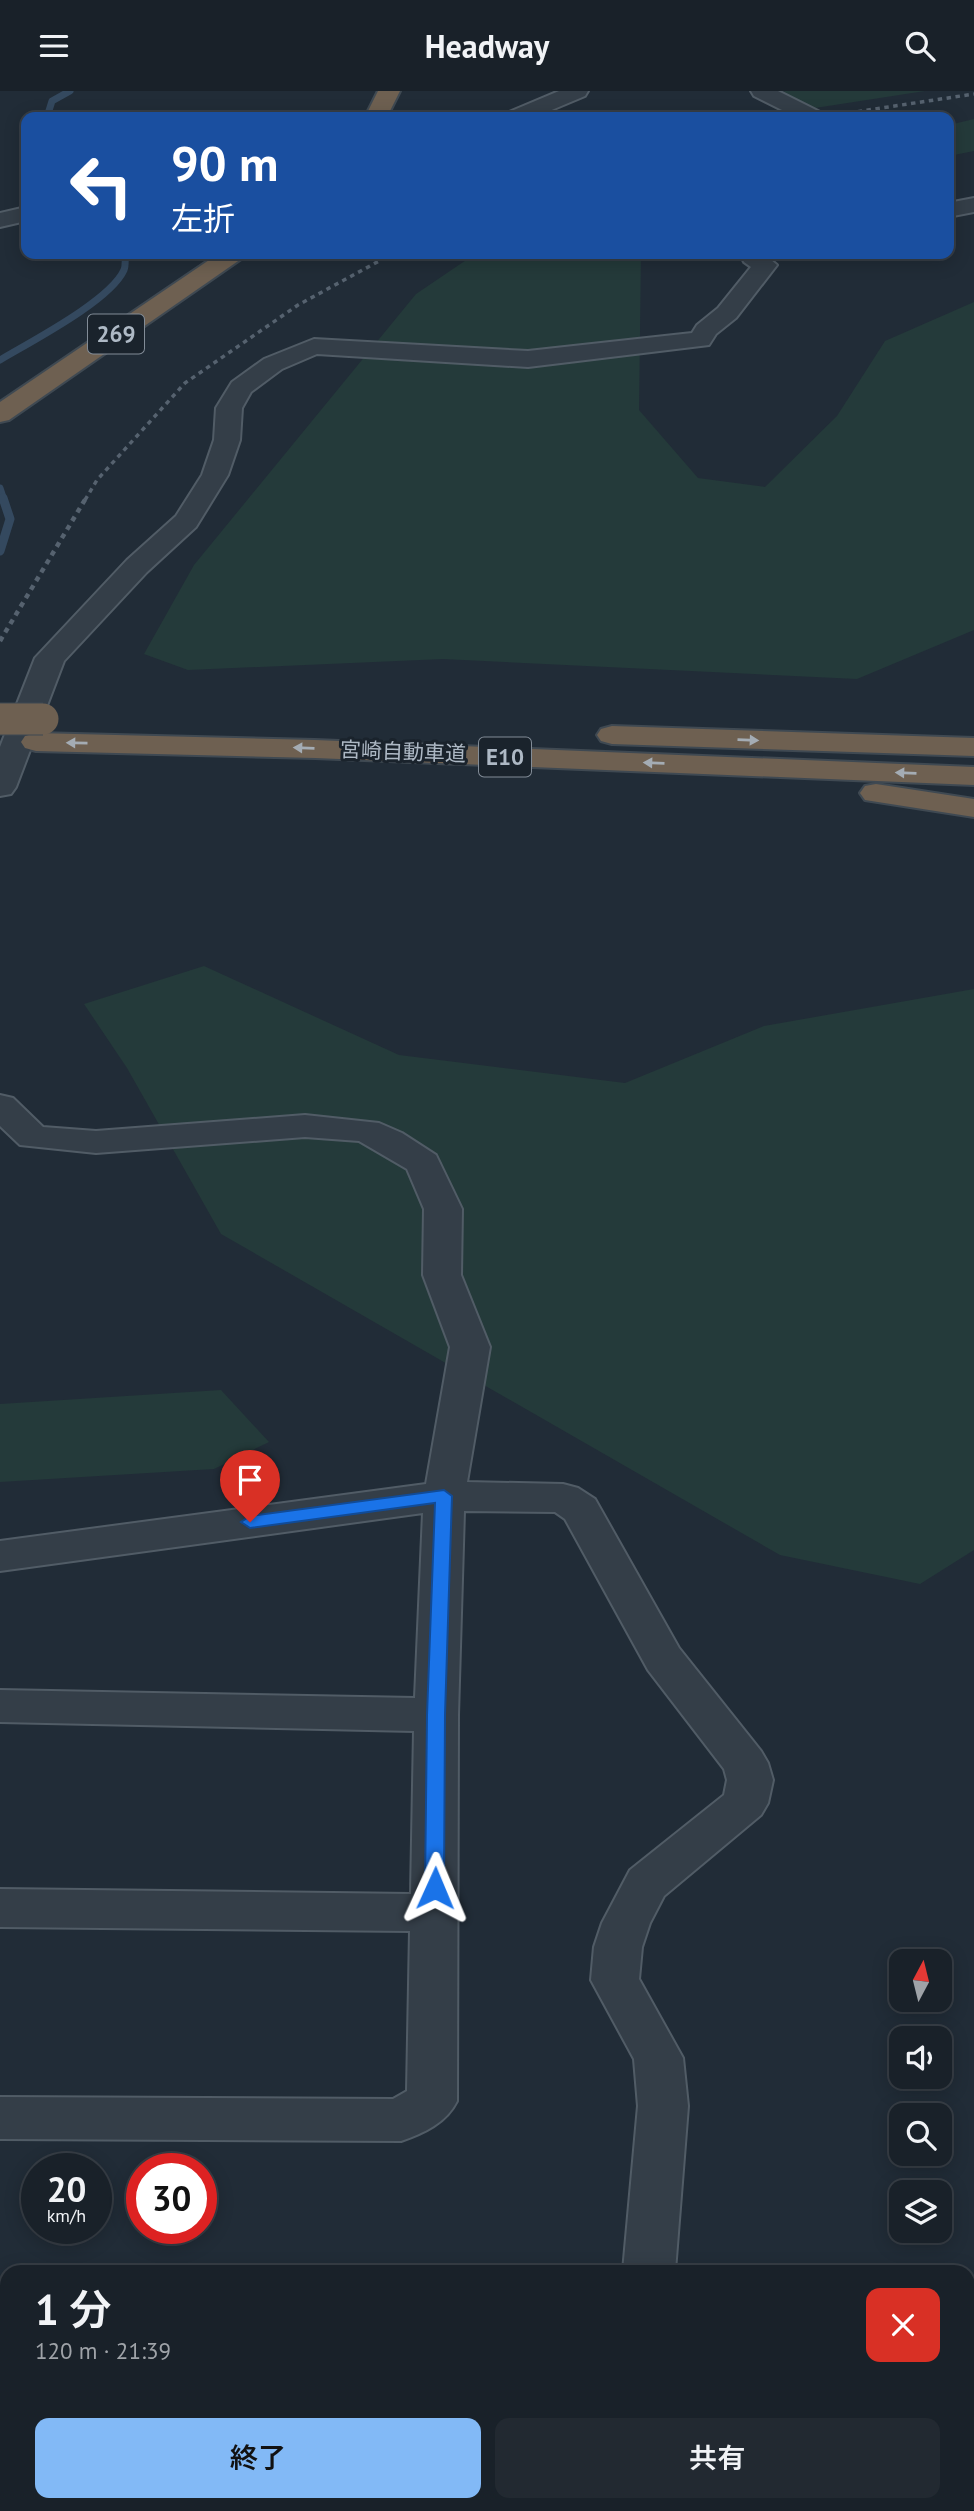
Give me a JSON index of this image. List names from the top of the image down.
{
  "streets": {
    "highway": ["269", "宮崎自動車道", "E10"]
  },
  "north": "top",
  "page": {
    "header": "Headway",
    "turn": ["90 m", "左折"],
    "speed": "20 km/h",
    "limit": "30",
    "heading": ["1 分", "120 m · 21:39"],
    "buttons": ["終了", "共有"]
  }
}
